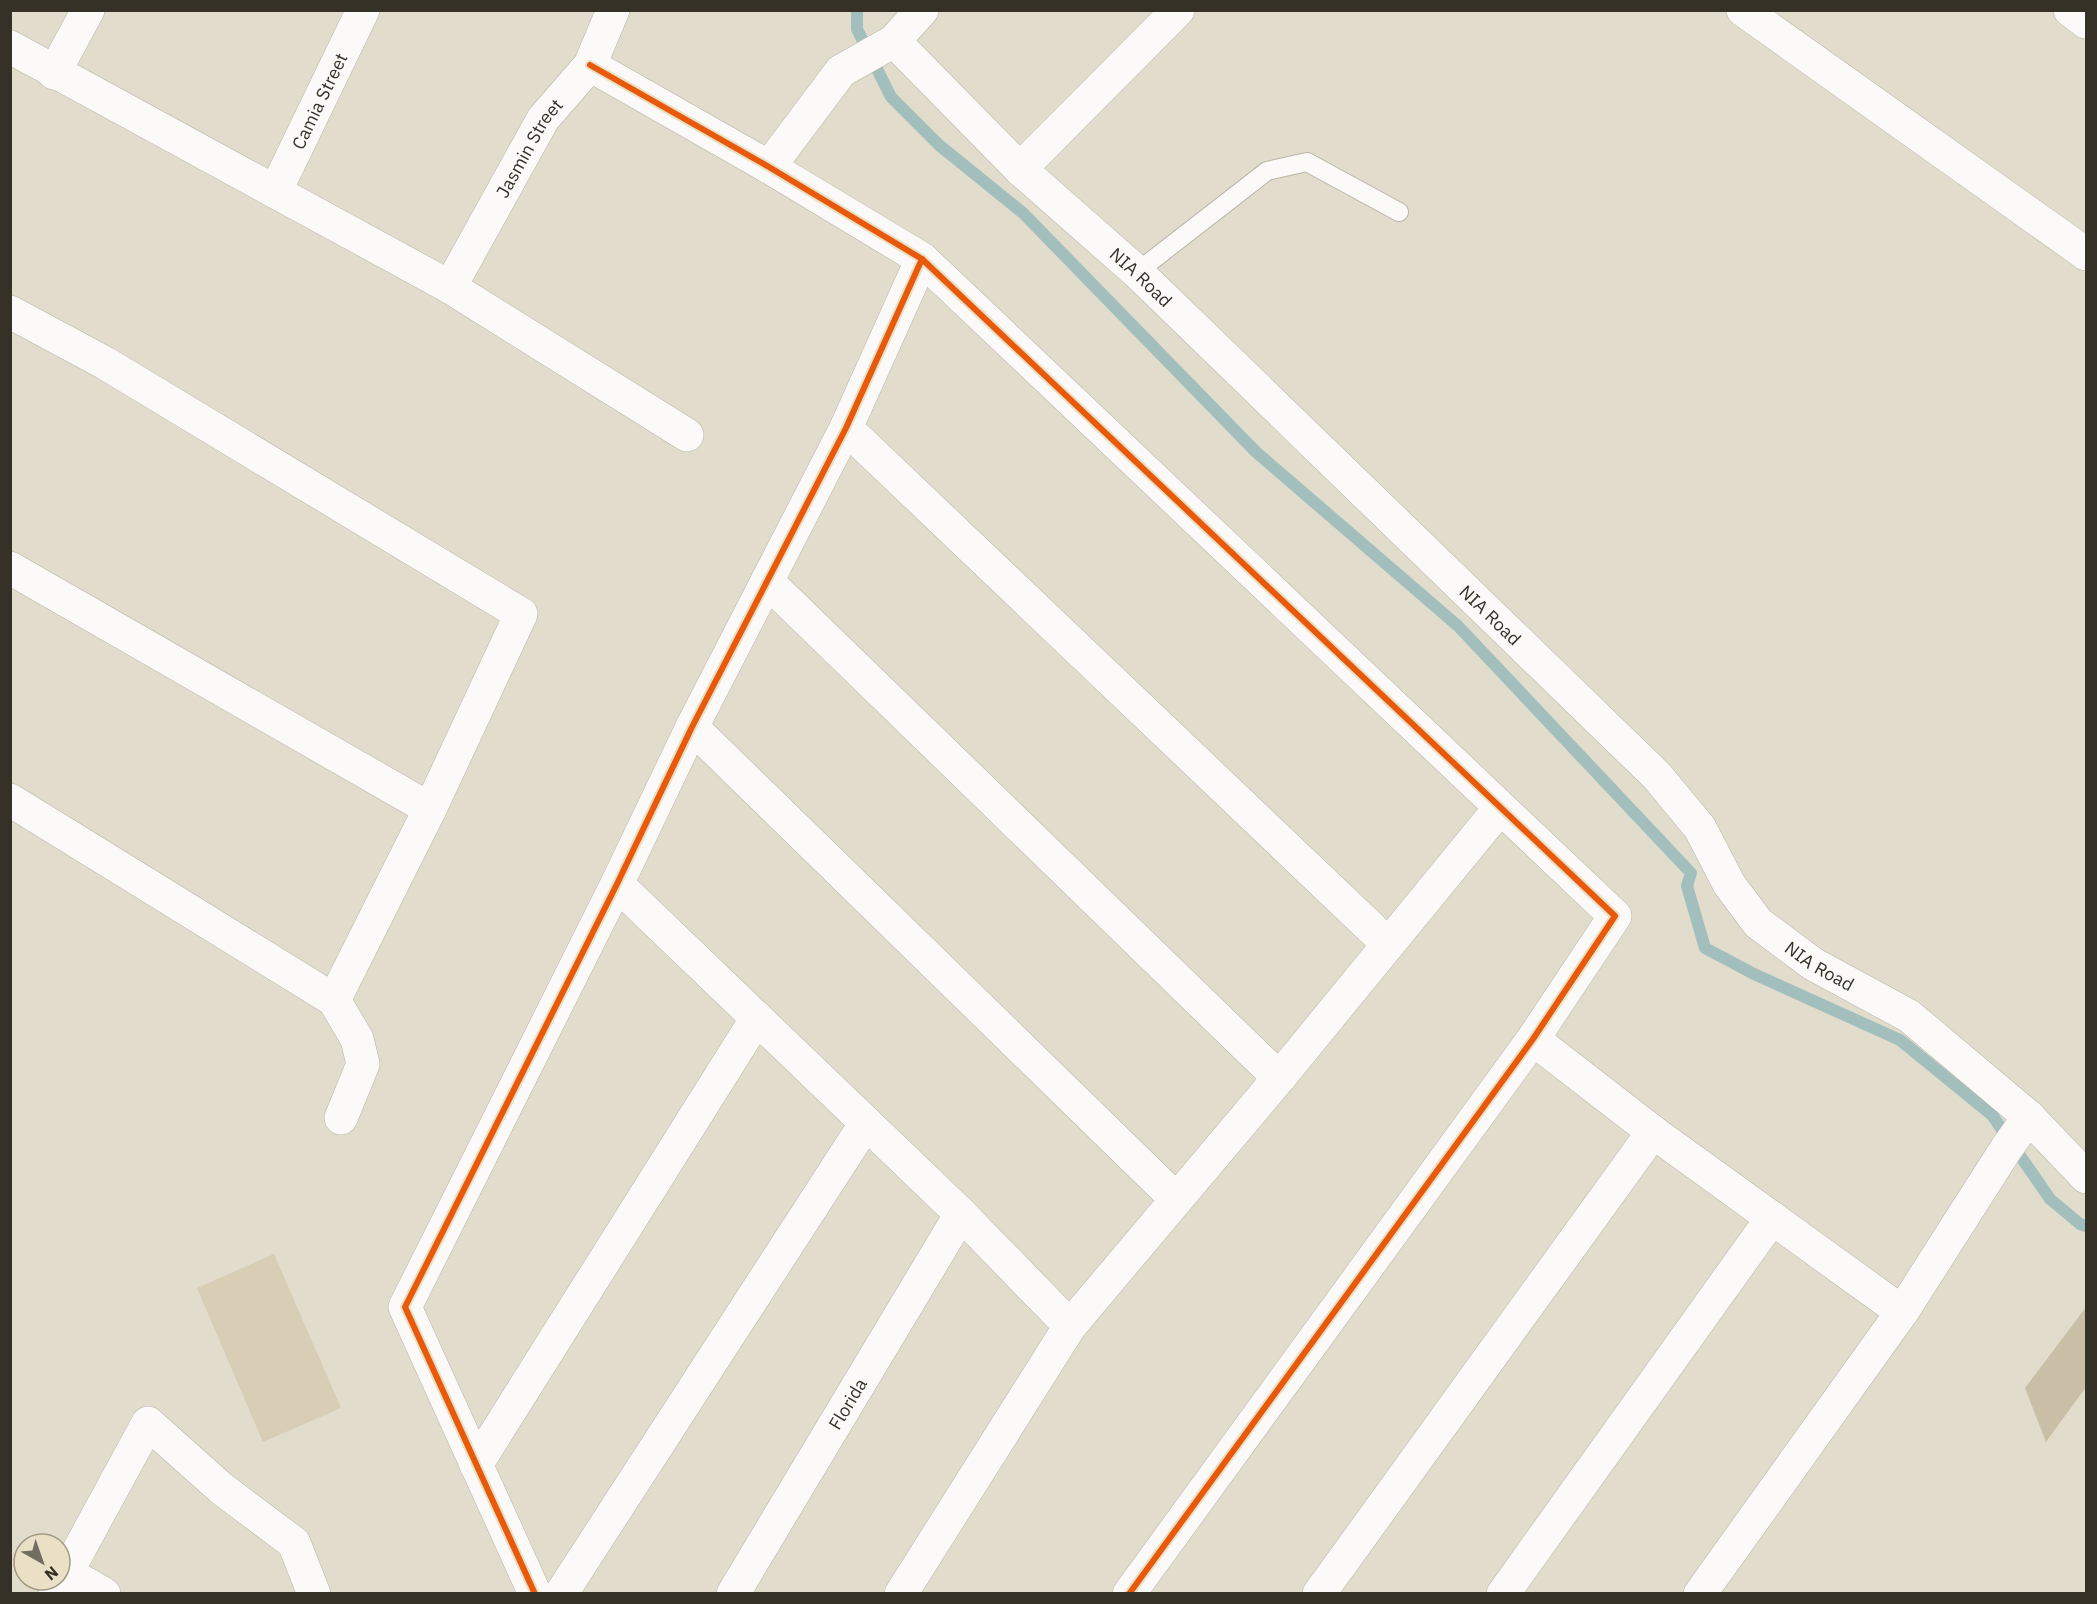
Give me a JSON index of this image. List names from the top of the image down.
{
  "streets": {
    "street": [
      "Camia Street",
      "Jasmin Street",
      "NIA Road",
      "Florida"
    ]
  },
  "north": "bottom right"
}
